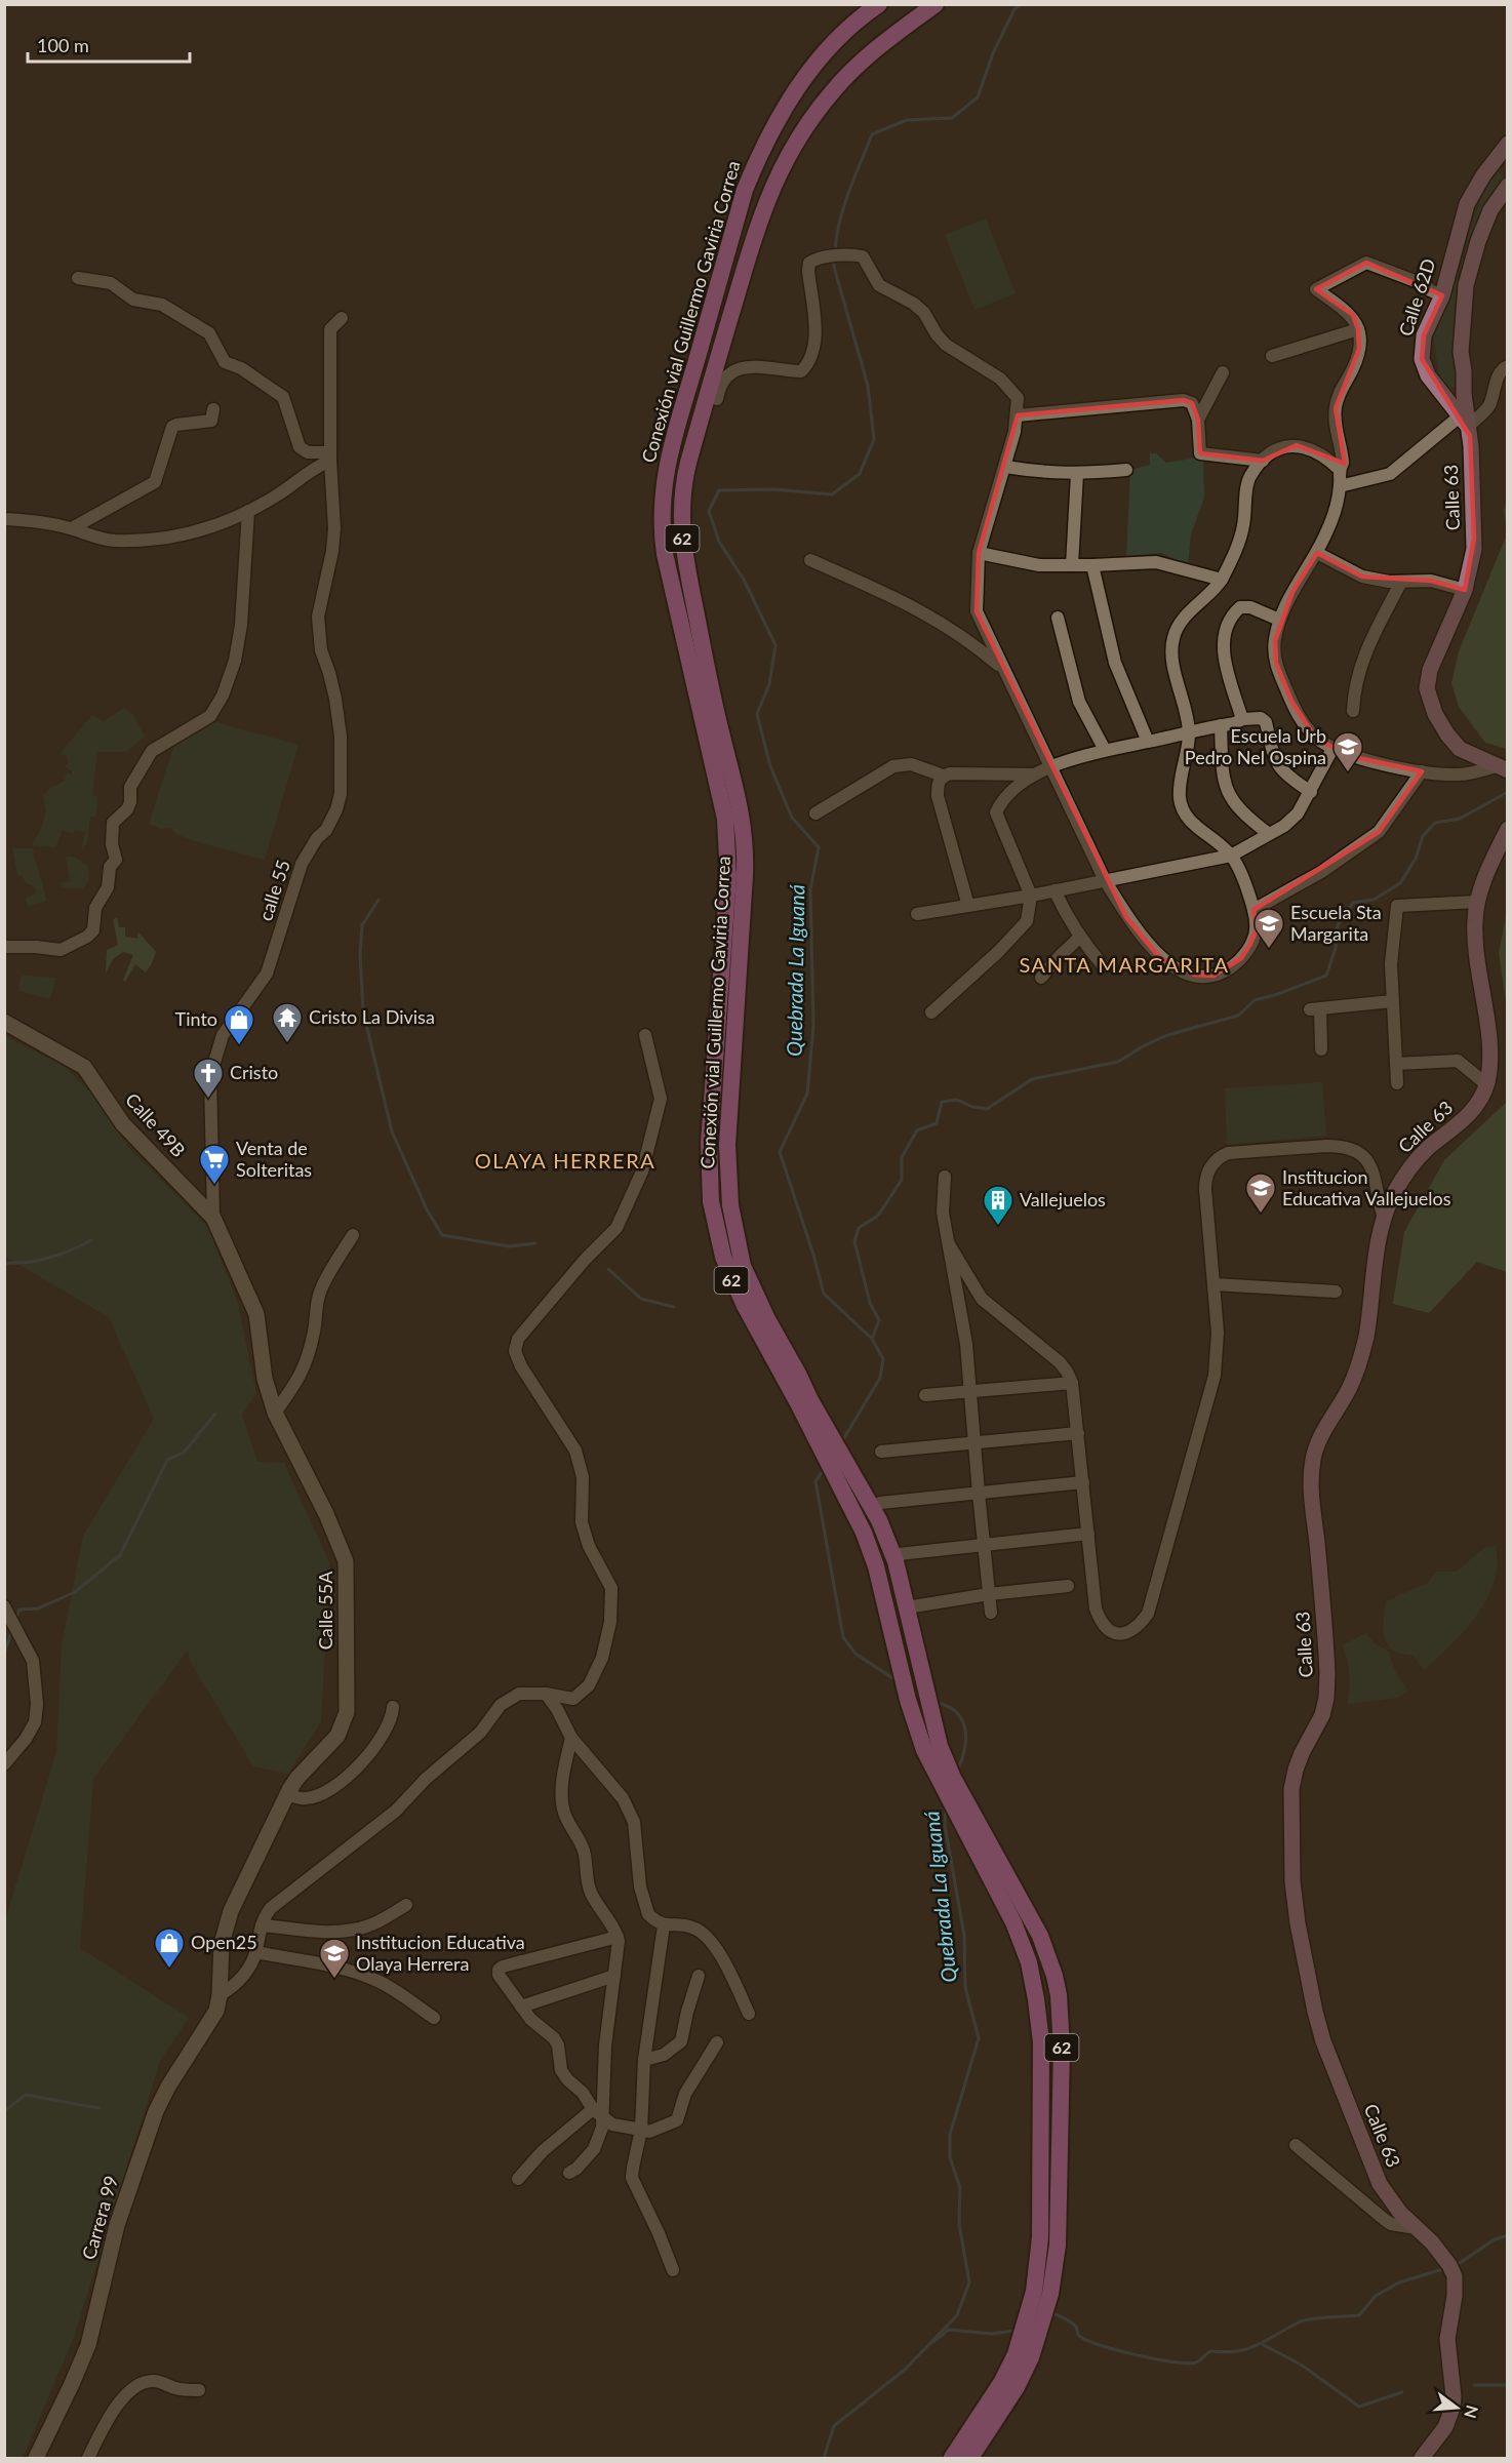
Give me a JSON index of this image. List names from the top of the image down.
{
  "streets": {
    "highway": ["Conexión vial Guillermo Gaviria Correa", "62"],
    "main road": ["Calle 62D", "Calle 63"],
    "street": [
      "calle 55",
      "Calle 49B",
      "Calle 55A",
      "Carrera 99"
    ]
  },
  "crossings": [
    ["Calle 62D", "Calle 63"],
    ["calle 55", "Calle 49B"],
    ["calle 55", "Calle 55A"],
    ["Calle 49B", "Calle 55A"],
    ["Calle 55A", "Carrera 99"]
  ],
  "districts": ["SANTA MARGARITA", "OLAYA HERRERA"],
  "water": ["Quebrada La Iguaná"],
  "places": {
    "school or university": [
      "Escuela Urb Pedro Nel Ospina",
      "Escuela Sta Margarita",
      "Institucion Educativa Vallejuelos",
      "Institucion Educativa Olaya Herrera"
    ],
    "temple": ["Cristo La Divisa"],
    "shop": ["Tinto", "Open25"],
    "church": ["Cristo"],
    "supermarket": ["Venta de Solteritas"],
    "building": ["Vallejuelos"]
  },
  "scale_bar": "100 m",
  "north": "right"
}
